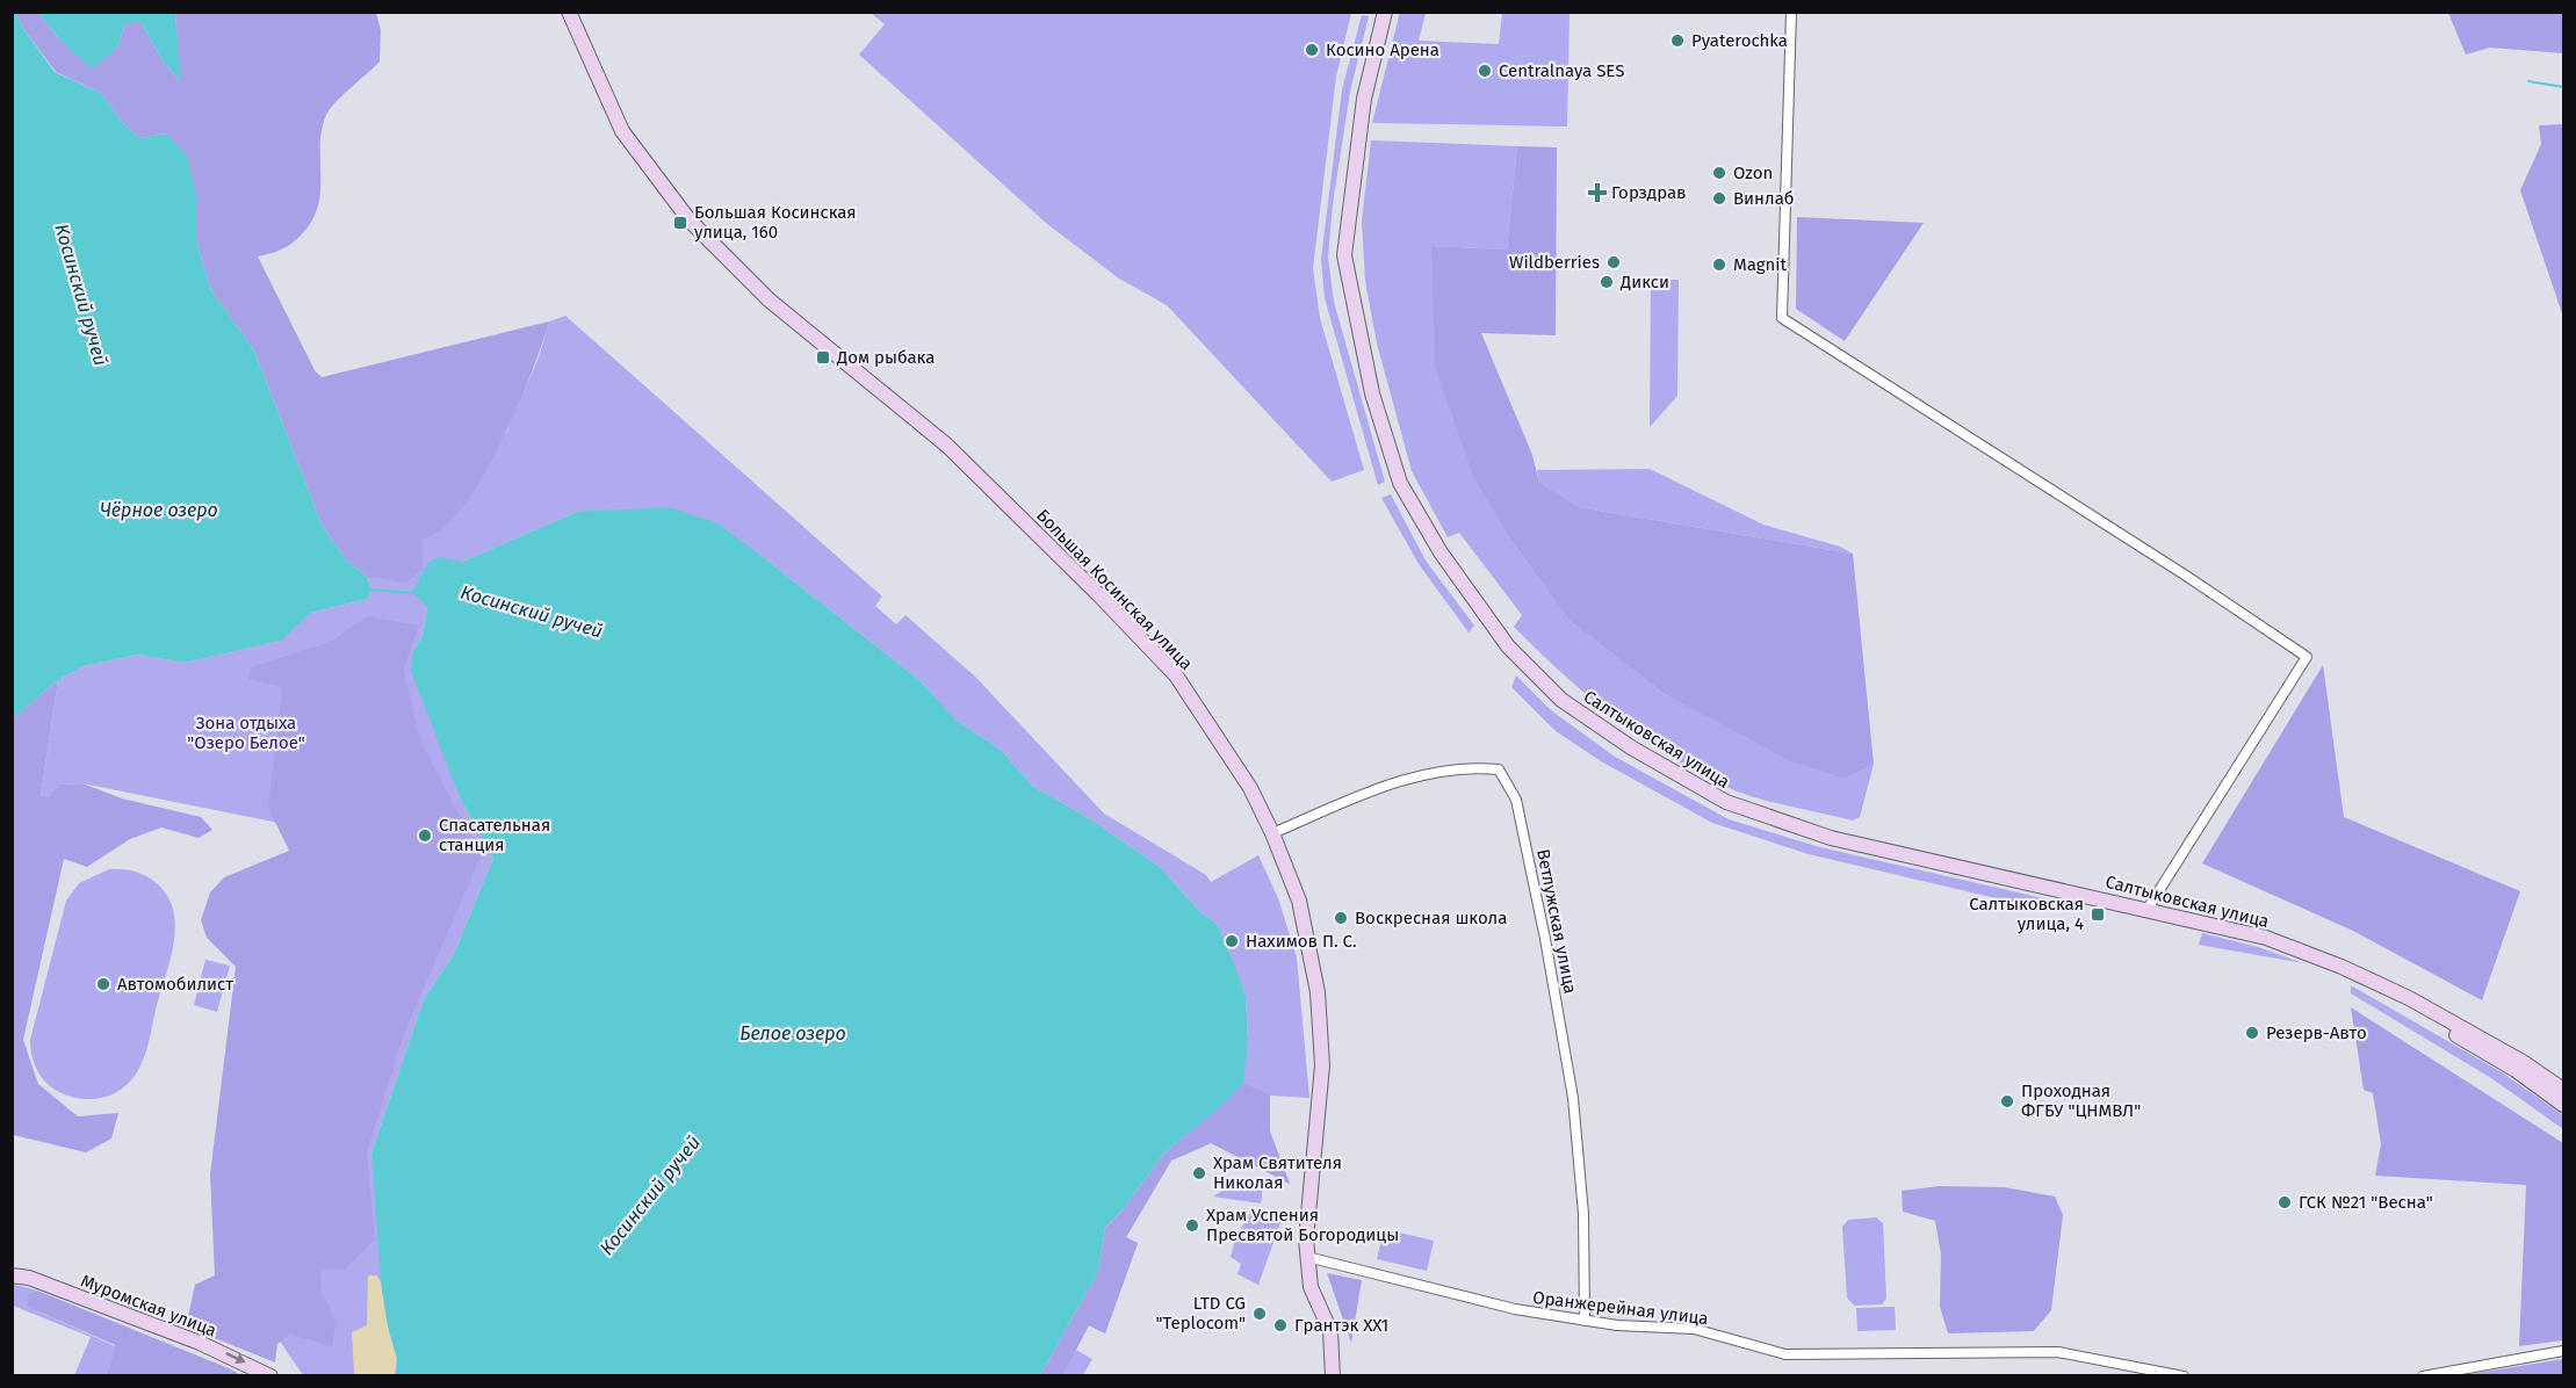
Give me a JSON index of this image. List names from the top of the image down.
{
  "streets": {
    "main road": ["Большая Косинская улица", "Салтыковская улица", "Муромская улица"],
    "street": ["Ветлужская улица", "Оранжерейная улица"]
  },
  "crossings": [
    ["Большая Косинская улица", "Ветлужская улица"],
    ["Большая Косинская улица", "Оранжерейная улица"],
    ["Ветлужская улица", "Оранжерейная улица"]
  ],
  "one_way": ["Муромская улица"],
  "water": ["Косинский ручей", "Чёрное озеро", "Белое озеро"],
  "parks": ["Зона отдыха \"Озеро Белое\""],
  "places": {
    "other": [
      "Pyaterochka",
      "Косино Арена",
      "Centralnaya SES",
      "Ozon",
      "Винлаб",
      "Wildberries",
      "Magnit",
      "Дикси",
      "Спасательная станция",
      "Воскресная школа",
      "Нахимов П. С.",
      "Автомобилист",
      "Резерв-Авто",
      "Проходная ФГБУ \"ЦНМВЛ\"",
      "Храм Святителя Николая",
      "ГСК №21 \"Весна\"",
      "Храм Успения Пресвятой Богородицы",
      "LTD CG \"Teplocom\"",
      "Грантэк ХХ1"
    ],
    "health": ["Горздрав"],
    "transit": ["Большая Косинская улица, 160", "Дом рыбака", "Салтыковская улица, 4"]
  }
}
